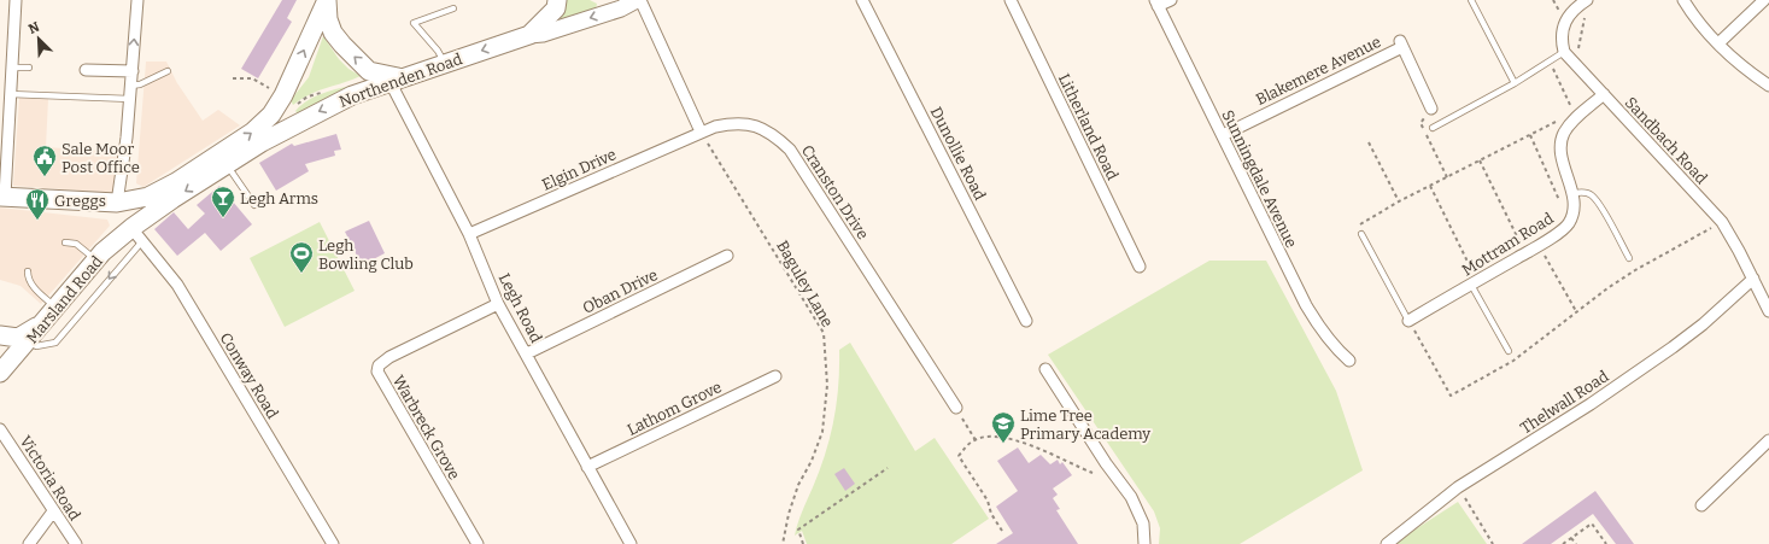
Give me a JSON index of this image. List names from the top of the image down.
{
  "streets": {
    "main road": ["Northenden Road", "Marsland Road"],
    "street": [
      "Blakemere Avenue",
      "Litherland Road",
      "Sandbach Road",
      "Dunollie Road",
      "Elgin Drive",
      "Sunningdale Avenue",
      "Cranston Drive",
      "Mottram Road",
      "Oban Drive",
      "Legh Road",
      "Conway Road",
      "Thelwall Road",
      "Lathom Grove",
      "Warbreck Grove",
      "Victoria Road"
    ],
    "path": ["Baguley Lane"]
  },
  "crossings": [
    ["Blakemere Avenue", "Sunningdale Avenue"],
    ["Northenden Road", "Marsland Road"],
    ["Northenden Road", "Legh Road"],
    ["Northenden Road", "Conway Road"],
    ["Sandbach Road", "Mottram Road"],
    ["Sandbach Road", "Thelwall Road"],
    ["Elgin Drive", "Cranston Drive"],
    ["Elgin Drive", "Baguley Lane"],
    ["Elgin Drive", "Legh Road"],
    ["Cranston Drive", "Baguley Lane"],
    ["Oban Drive", "Legh Road"],
    ["Marsland Road", "Conway Road"],
    ["Legh Road", "Lathom Grove"],
    ["Legh Road", "Warbreck Grove"]
  ],
  "places": {
    "public building": ["Sale Moor Post Office"],
    "bar": ["Legh Arms"],
    "restaurant": ["Greggs"],
    "sports": ["Legh Bowling Club"],
    "school or university": ["Lime Tree Primary Academy"]
  },
  "north": "top left"
}
